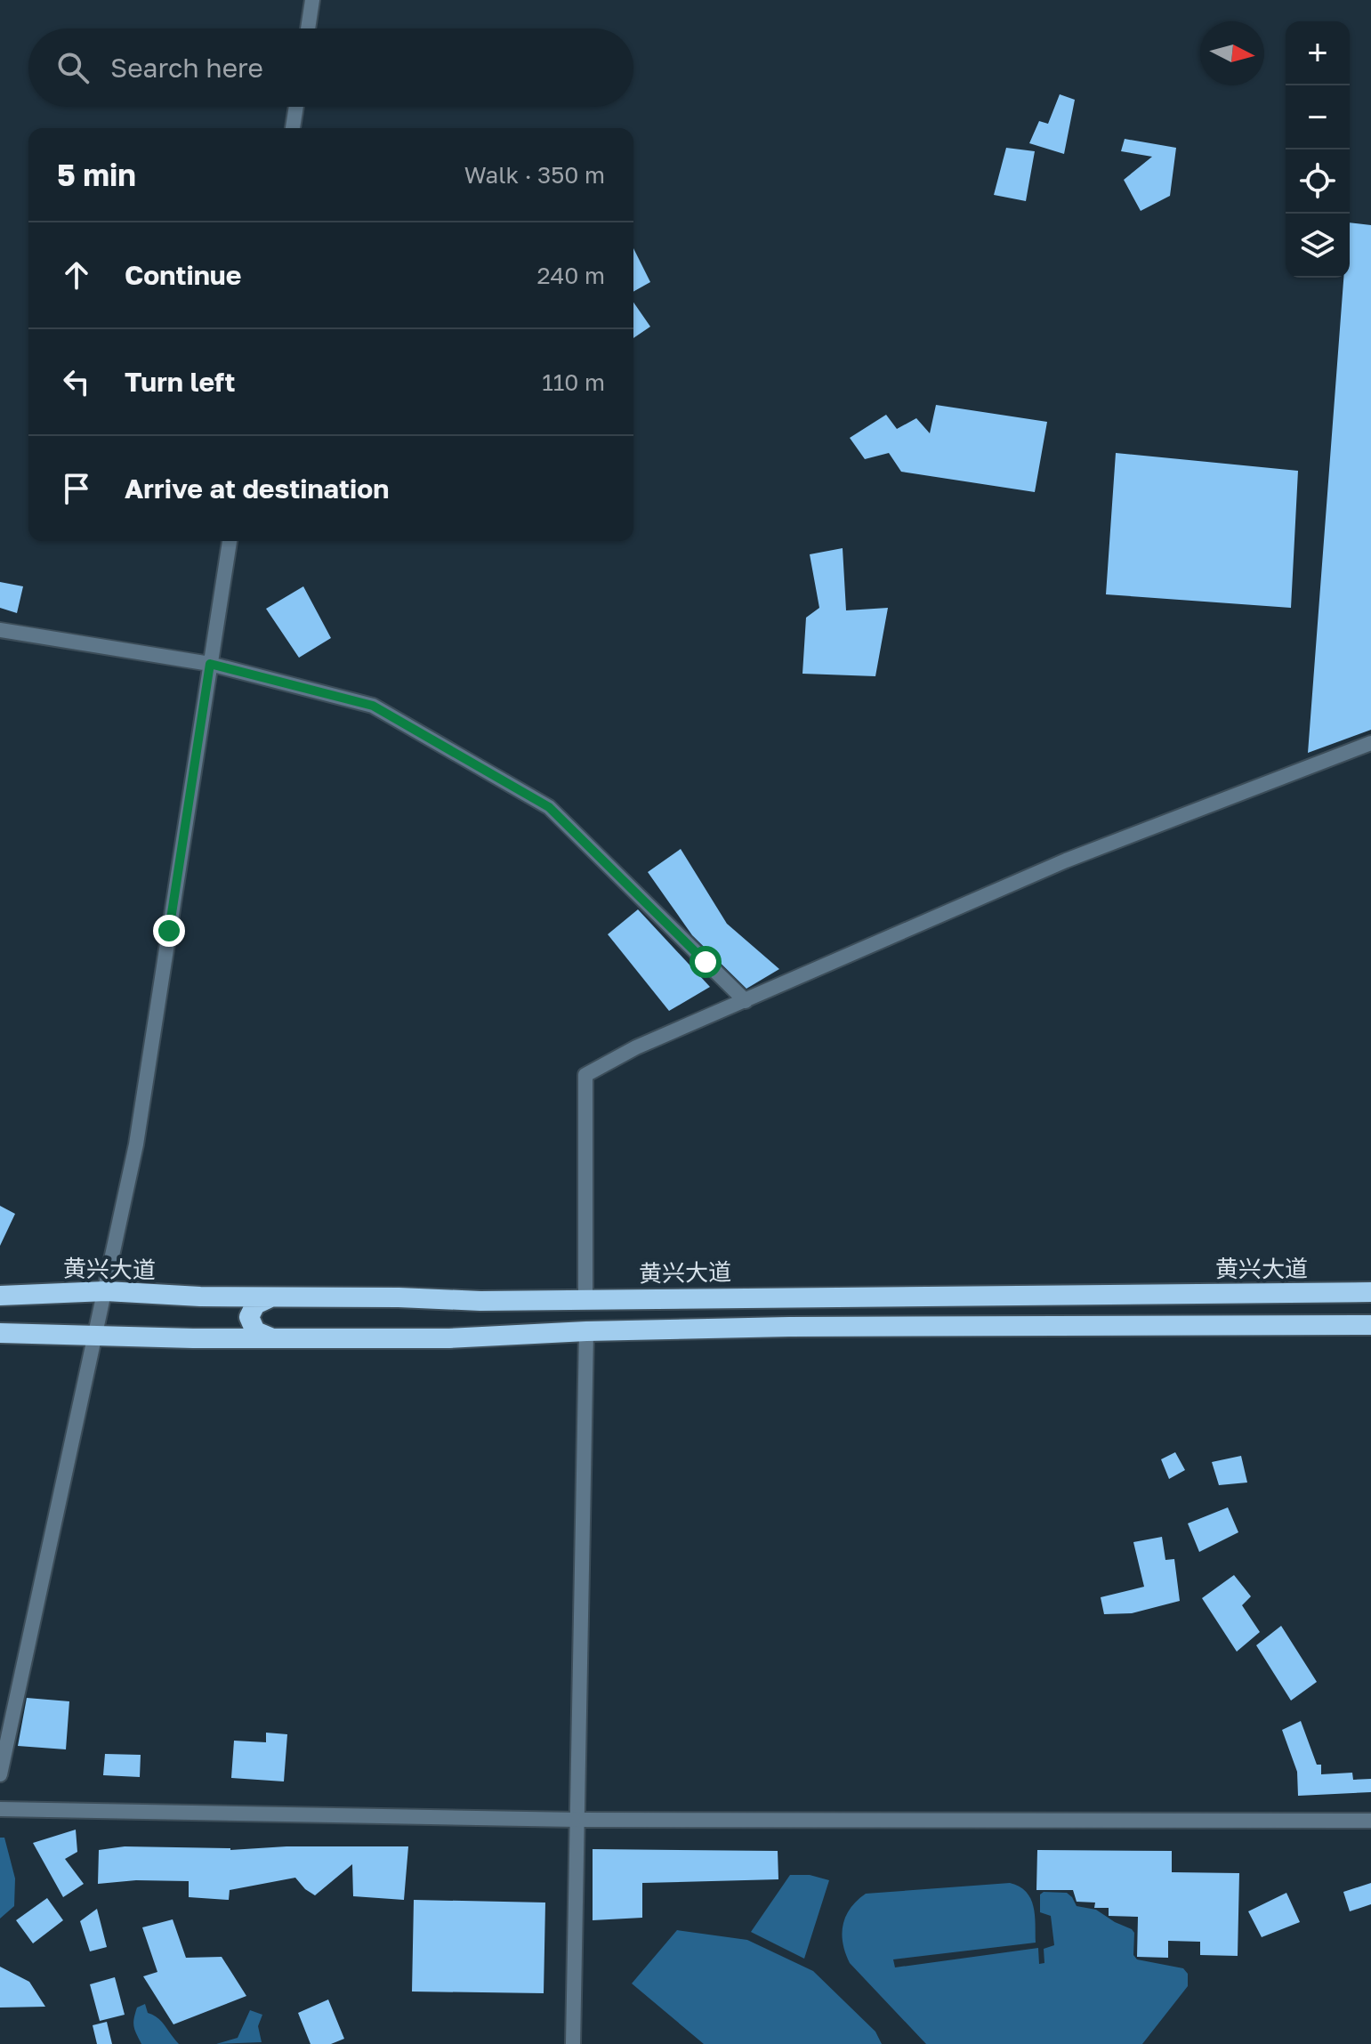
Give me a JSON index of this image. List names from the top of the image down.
{
  "streets": {
    "highway": ["黄兴大道"]
  },
  "north": "right",
  "page": {
    "map_buttons": ["+", "−"],
    "search": "Search here",
    "heading": ["5 min", "Walk · 350 m"],
    "list": [
      ["Continue", "240 m"],
      ["Turn left", "110 m"],
      "Arrive at destination"
    ]
  }
}
